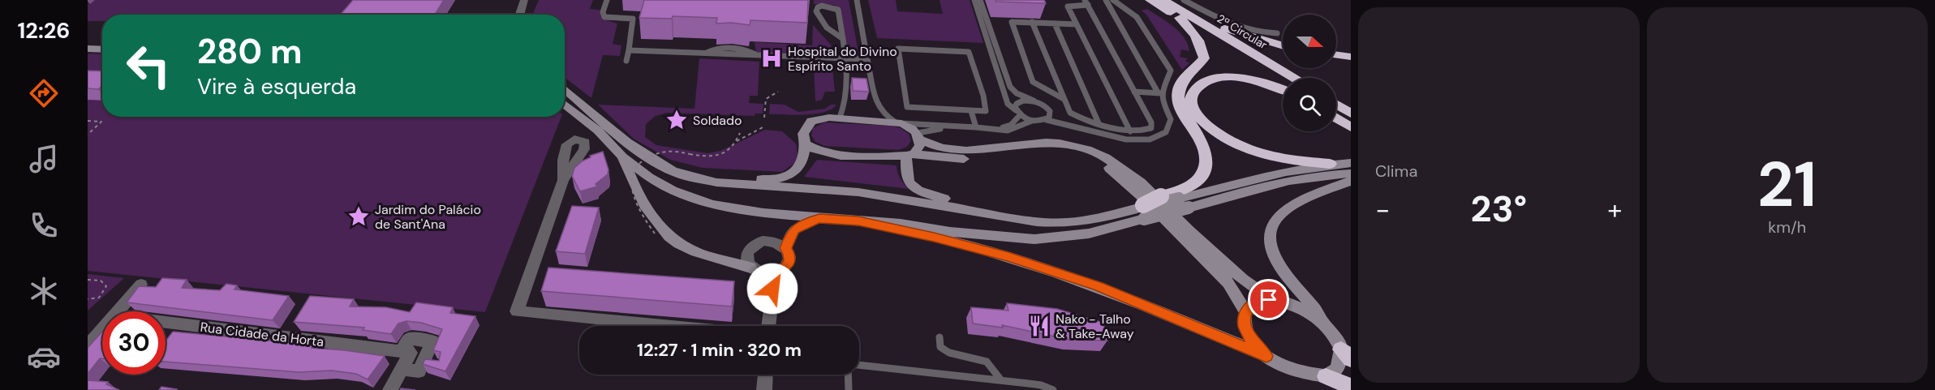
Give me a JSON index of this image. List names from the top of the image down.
{
  "streets": {
    "highway": ["2ª Circular"],
    "street": ["Rua Cidade da Horta"]
  },
  "places": {
    "hospital": ["Hospital do Divino Espírito Santo"],
    "place": ["Soldado", "Jardim do Palácio de Sant'Ana"],
    "restaurant": ["Nako - Talho & Take-Away"]
  },
  "north": "right",
  "page": {
    "tabs": "12:26",
    "tile": [
      "Clima",
      ["21", "km/h"]
    ],
    "turn": ["280 m", "Vire à esquerda"],
    "heat": ["−", "23°", "+"],
    "limit": "30",
    "trip": "12:27 · 1 min · 320 m"
  }
}
